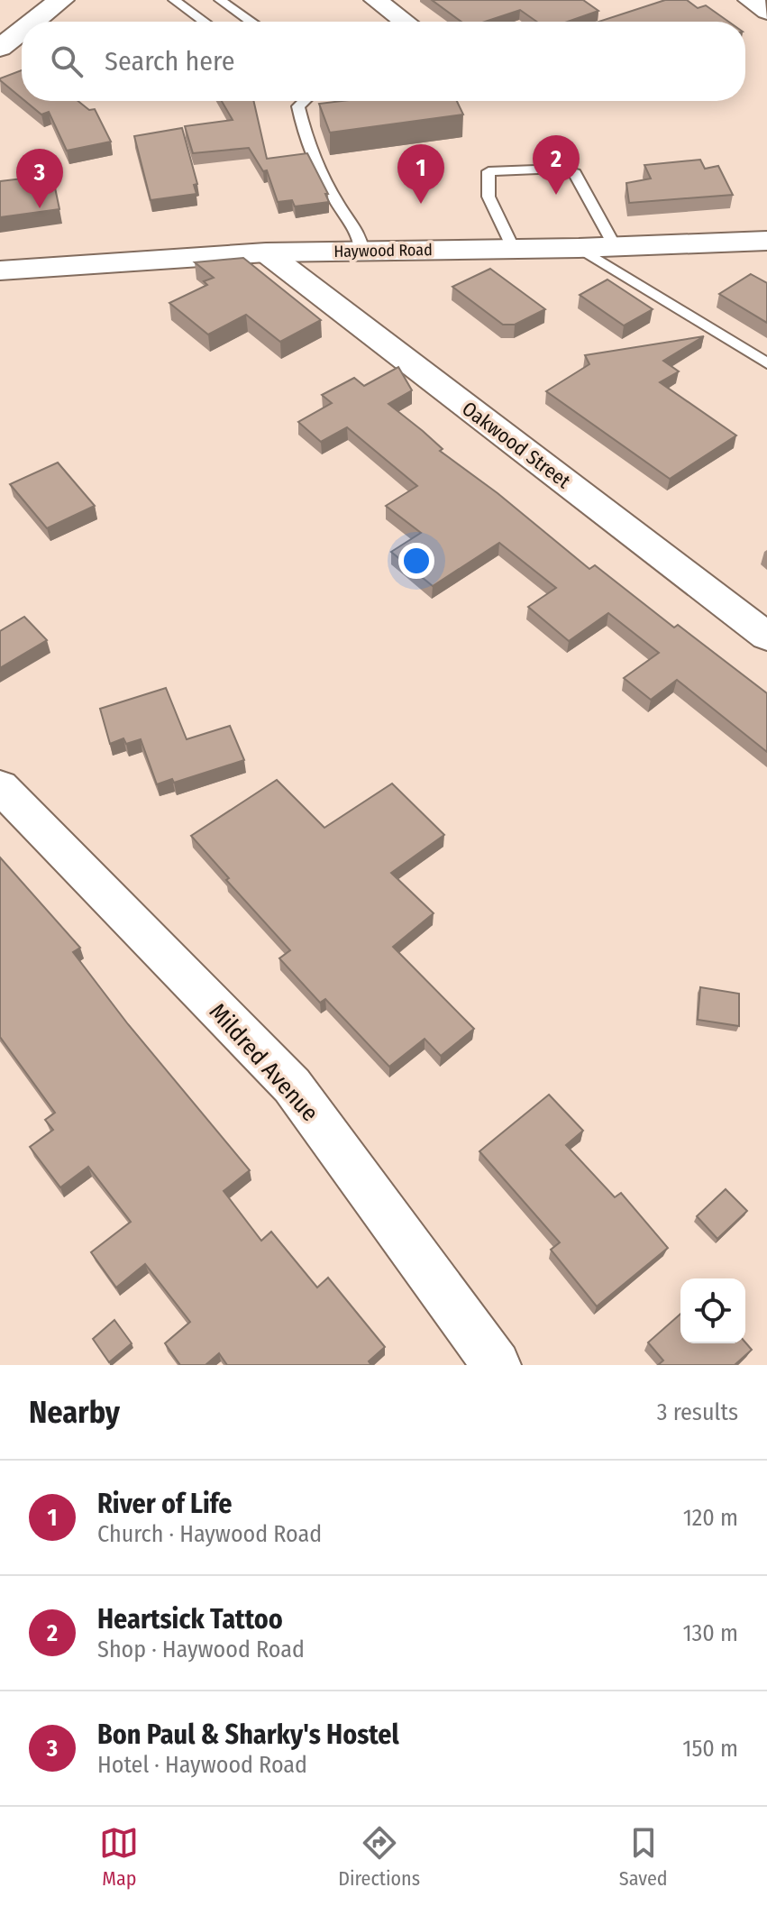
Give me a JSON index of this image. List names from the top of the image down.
{
  "streets": {
    "main road": ["Haywood Road"],
    "street": ["Oakwood Street", "Mildred Avenue"]
  },
  "crossings": [
    ["Haywood Road", "Oakwood Street"]
  ],
  "page": {
    "search": "Search here",
    "pins": ["2", "1", "3"],
    "heading": ["Nearby", "3 results"],
    "list": [
      {
        "mark": "1",
        "name": "River of Life",
        "note": "Church · Haywood Road",
        "value": "120 m"
      },
      {
        "mark": "2",
        "name": "Heartsick Tattoo",
        "note": "Shop · Haywood Road",
        "value": "130 m"
      },
      {
        "mark": "3",
        "name": "Bon Paul & Sharky's Hostel",
        "note": "Hotel · Haywood Road",
        "value": "150 m"
      }
    ],
    "nav": ["Map", "Directions", "Saved"]
  }
}
